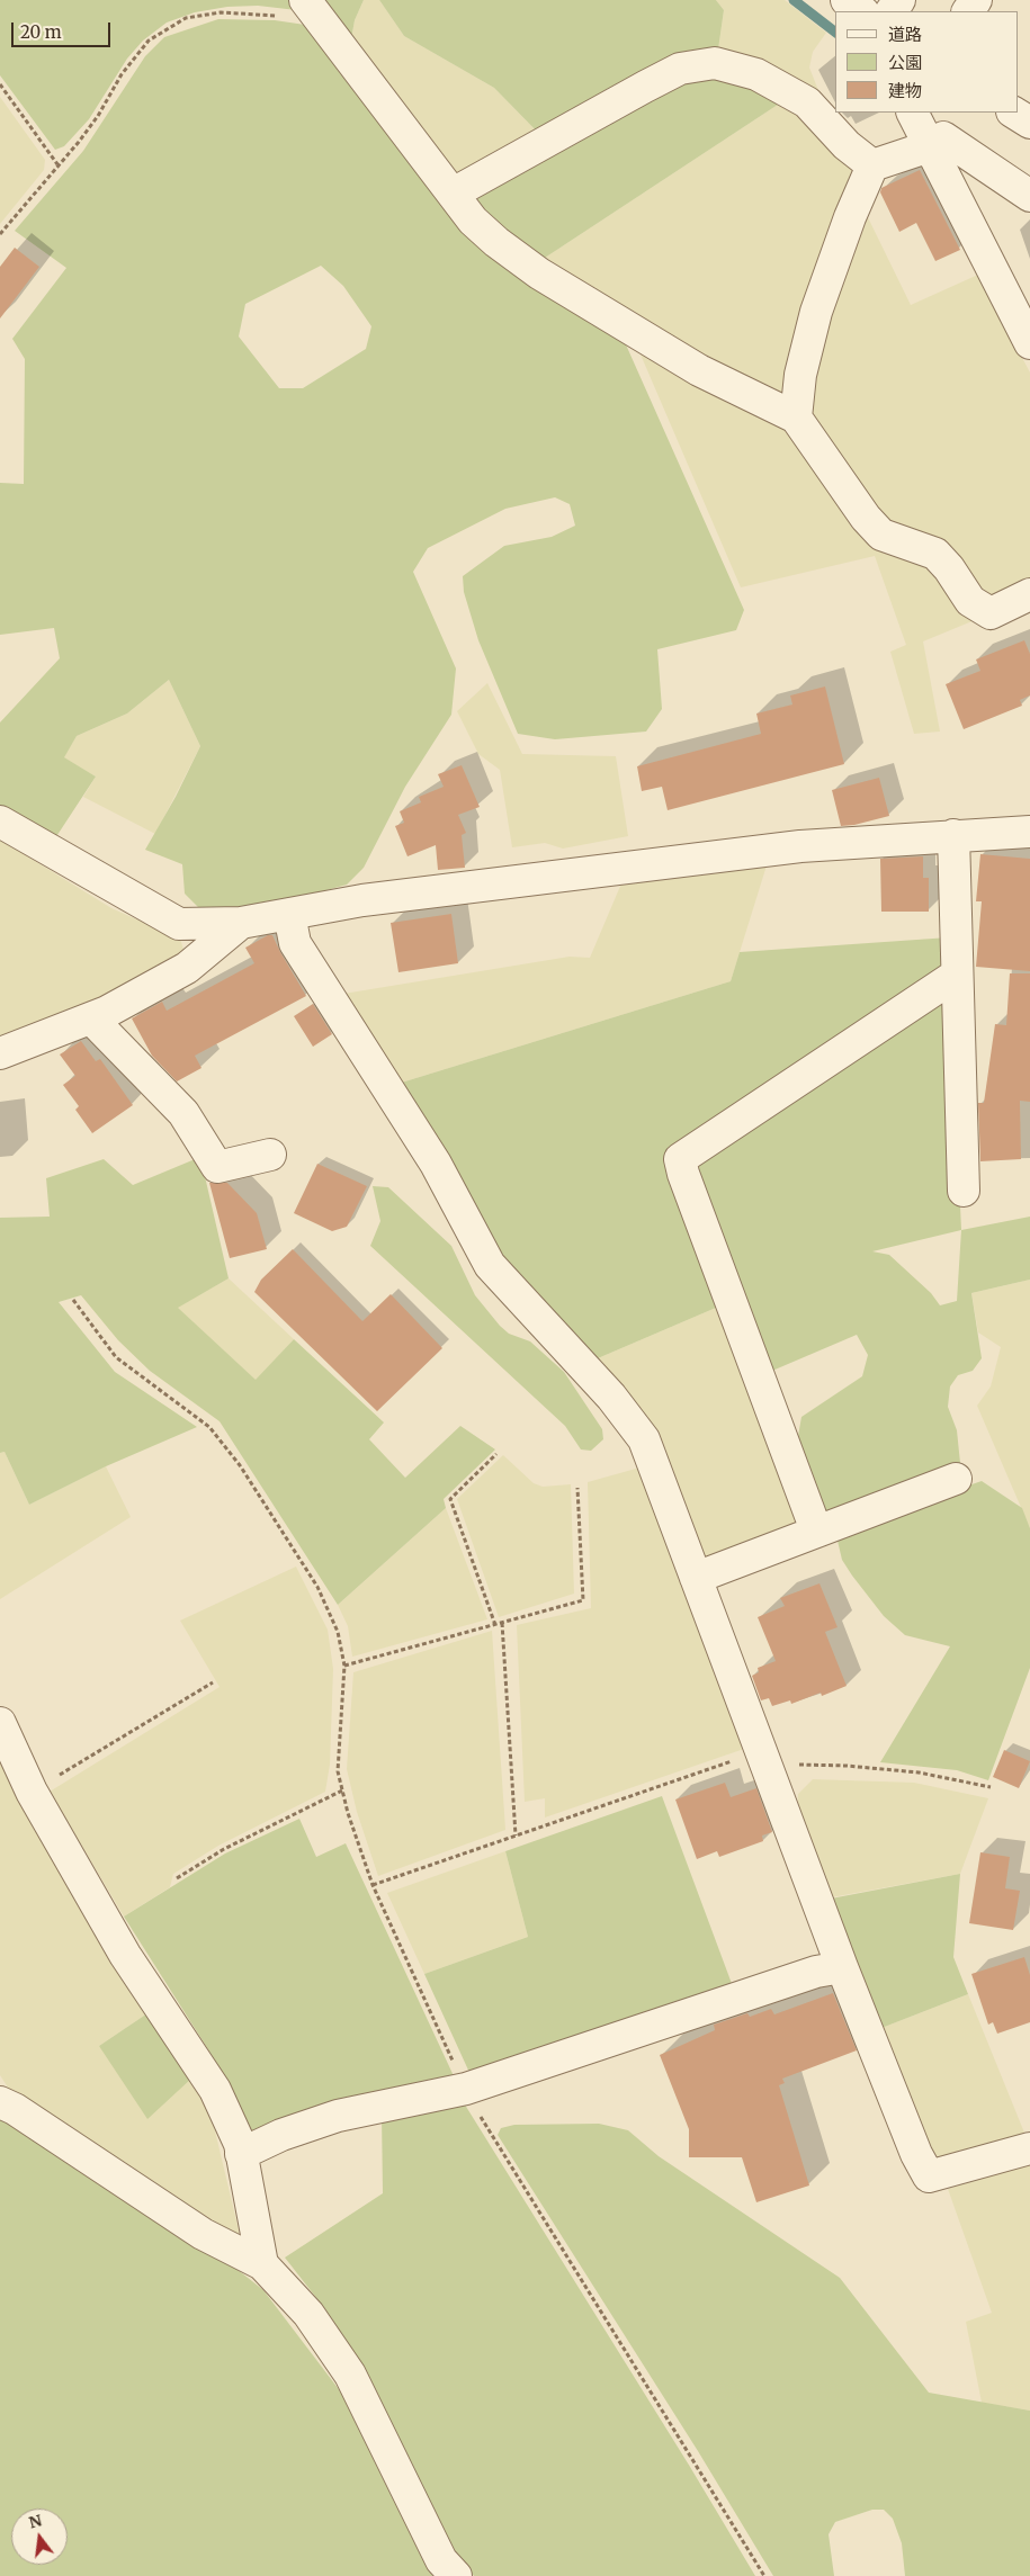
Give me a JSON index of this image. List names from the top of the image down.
{
  "legend": ["道路", "公園", "建物"],
  "scale_bar": "20 m",
  "north": "top"
}
